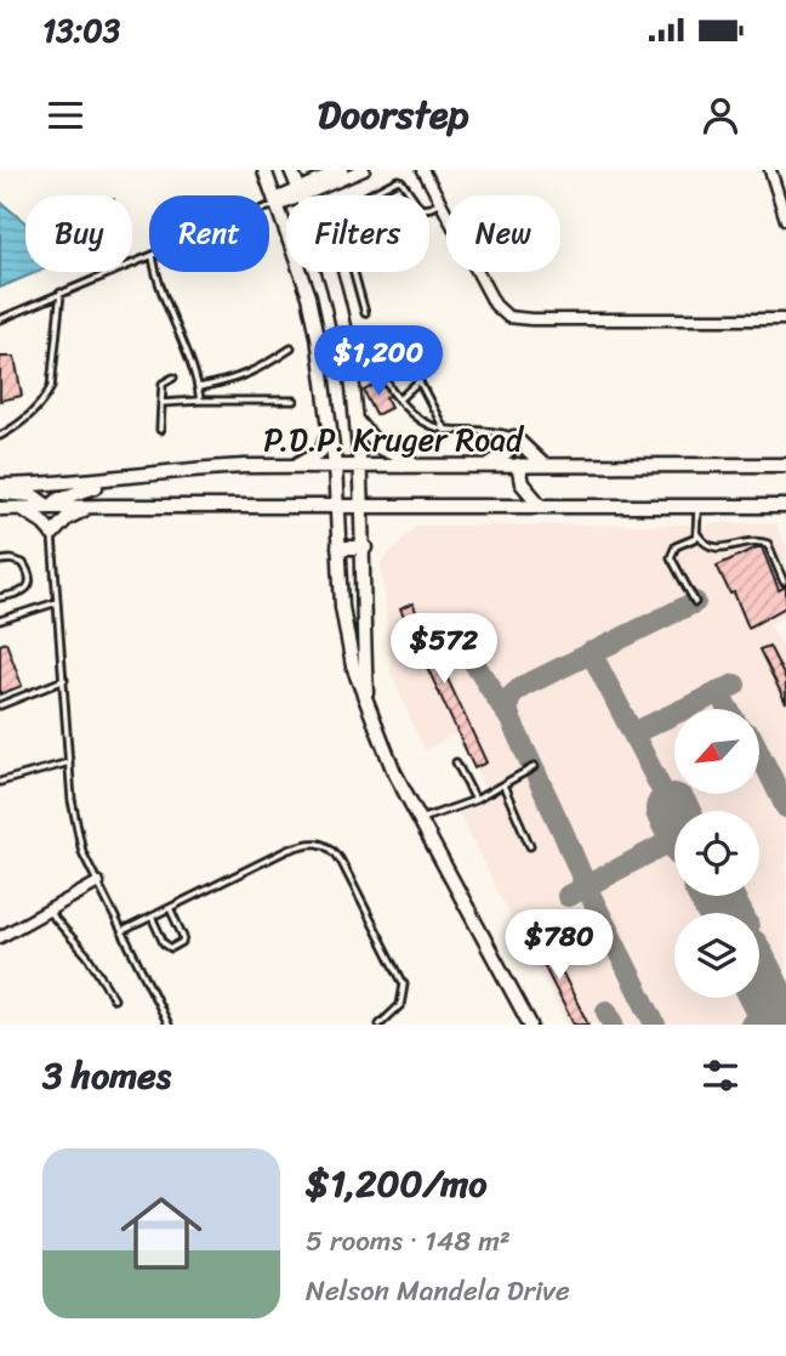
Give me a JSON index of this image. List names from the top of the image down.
{
  "streets": {
    "street": ["P.D.P. Kruger Road"]
  },
  "north": "bottom left",
  "page": {
    "status": "13:03",
    "header": "Doorstep",
    "chip": [
      "Buy",
      "Rent",
      "Filters",
      "New"
    ],
    "price": ["$1,200", "$572", "$780"],
    "heading": "3 homes",
    "list": [
      {
        "name": "$1,200/mo",
        "note": "5 rooms · 148 m² · Nelson Mandela Drive"
      }
    ]
  }
}
